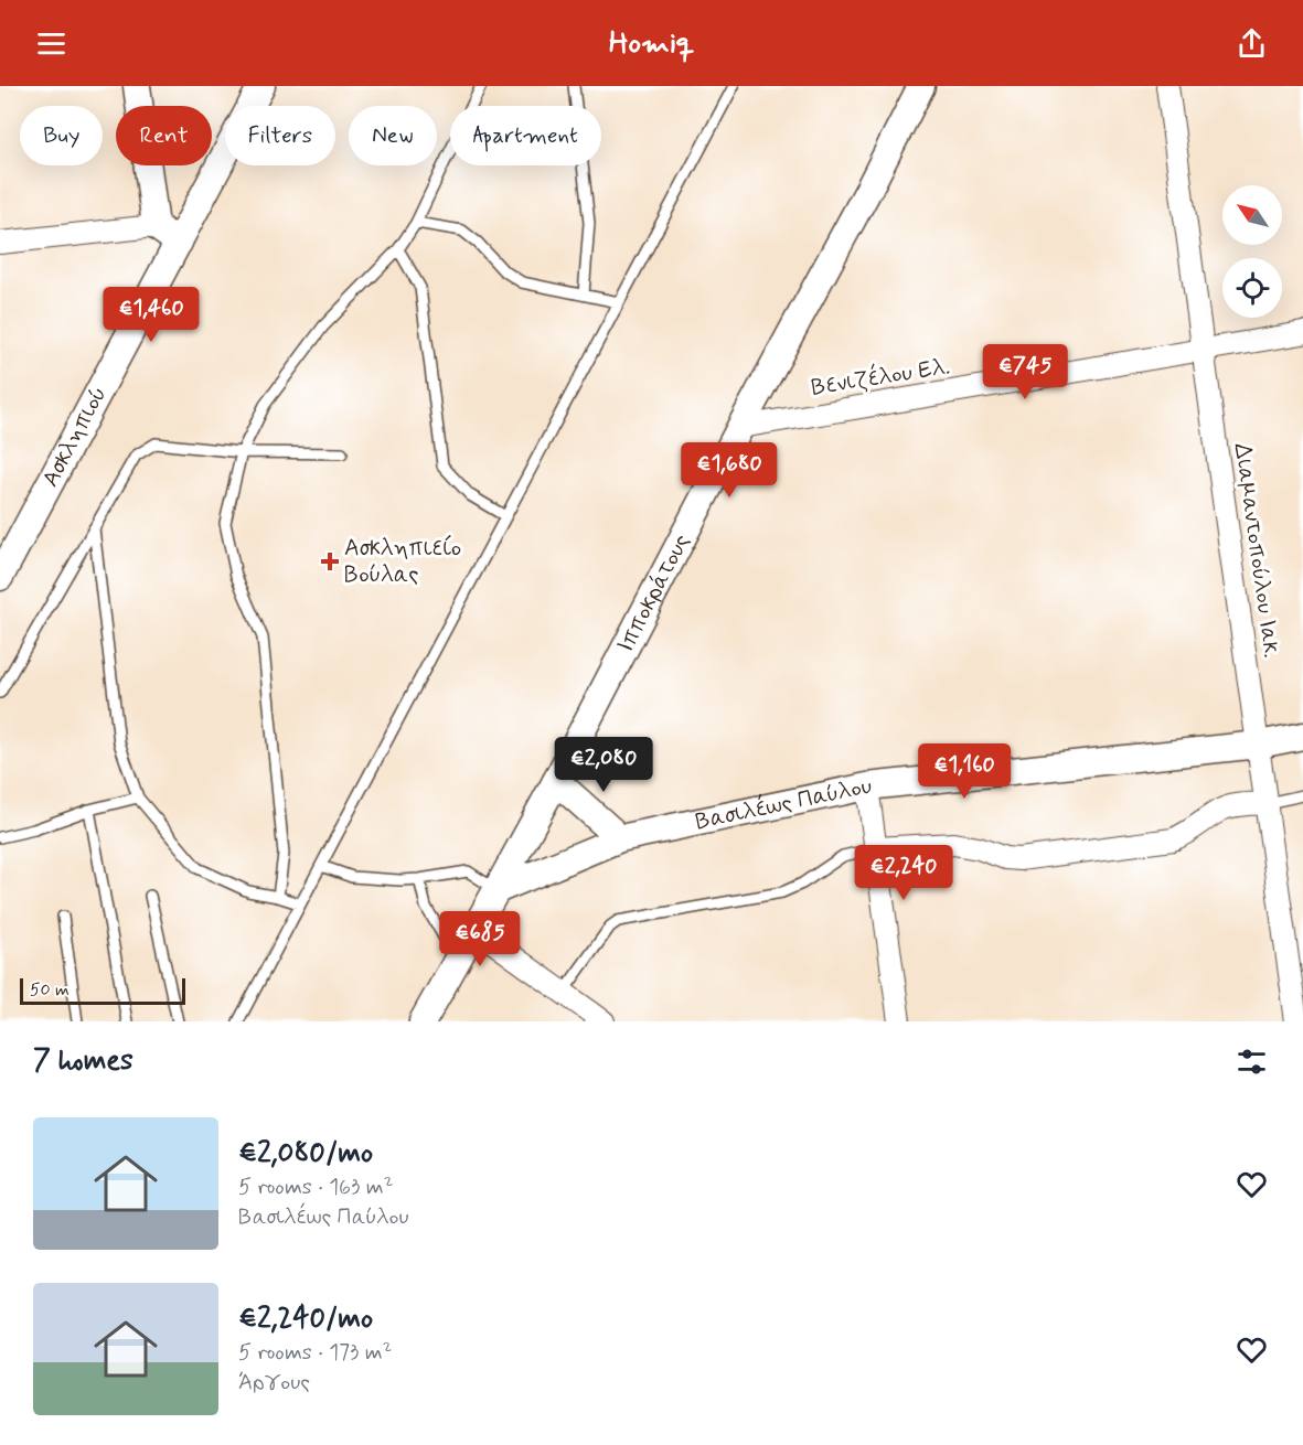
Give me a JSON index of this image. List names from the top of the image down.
{
  "streets": {
    "street": [
      "Βενιζέλου Ελ.",
      "Ασκληπιού",
      "Διαμαντοπούλου Ιακ.",
      "Ιπποκράτους",
      "Βασιλέως Παύλου"
    ]
  },
  "crossings": [
    ["Βενιζέλου Ελ.", "Διαμαντοπούλου Ιακ."],
    ["Βενιζέλου Ελ.", "Ιπποκράτους"],
    ["Διαμαντοπούλου Ιακ.", "Βασιλέως Παύλου"],
    ["Ιπποκράτους", "Βασιλέως Παύλου"]
  ],
  "places": {
    "health": ["Ασκληπιείο Βούλας"]
  },
  "scale_bar": "50 m",
  "north": "top left",
  "page": {
    "header": "Homiq",
    "chip": [
      "Buy",
      "Rent",
      "Filters",
      "New",
      "Apartment"
    ],
    "price": [
      "€1,460",
      "€745",
      "€1,680",
      "€2,080",
      "€1,160",
      "€2,240",
      "€685"
    ],
    "scale": "50 m",
    "heading": "7 homes",
    "list": [
      {
        "name": "€2,080/mo",
        "note": "5 rooms · 163 m² · Βασιλέως Παύλου"
      },
      {
        "name": "€2,240/mo",
        "note": "5 rooms · 173 m² · Άργους"
      }
    ]
  }
}
